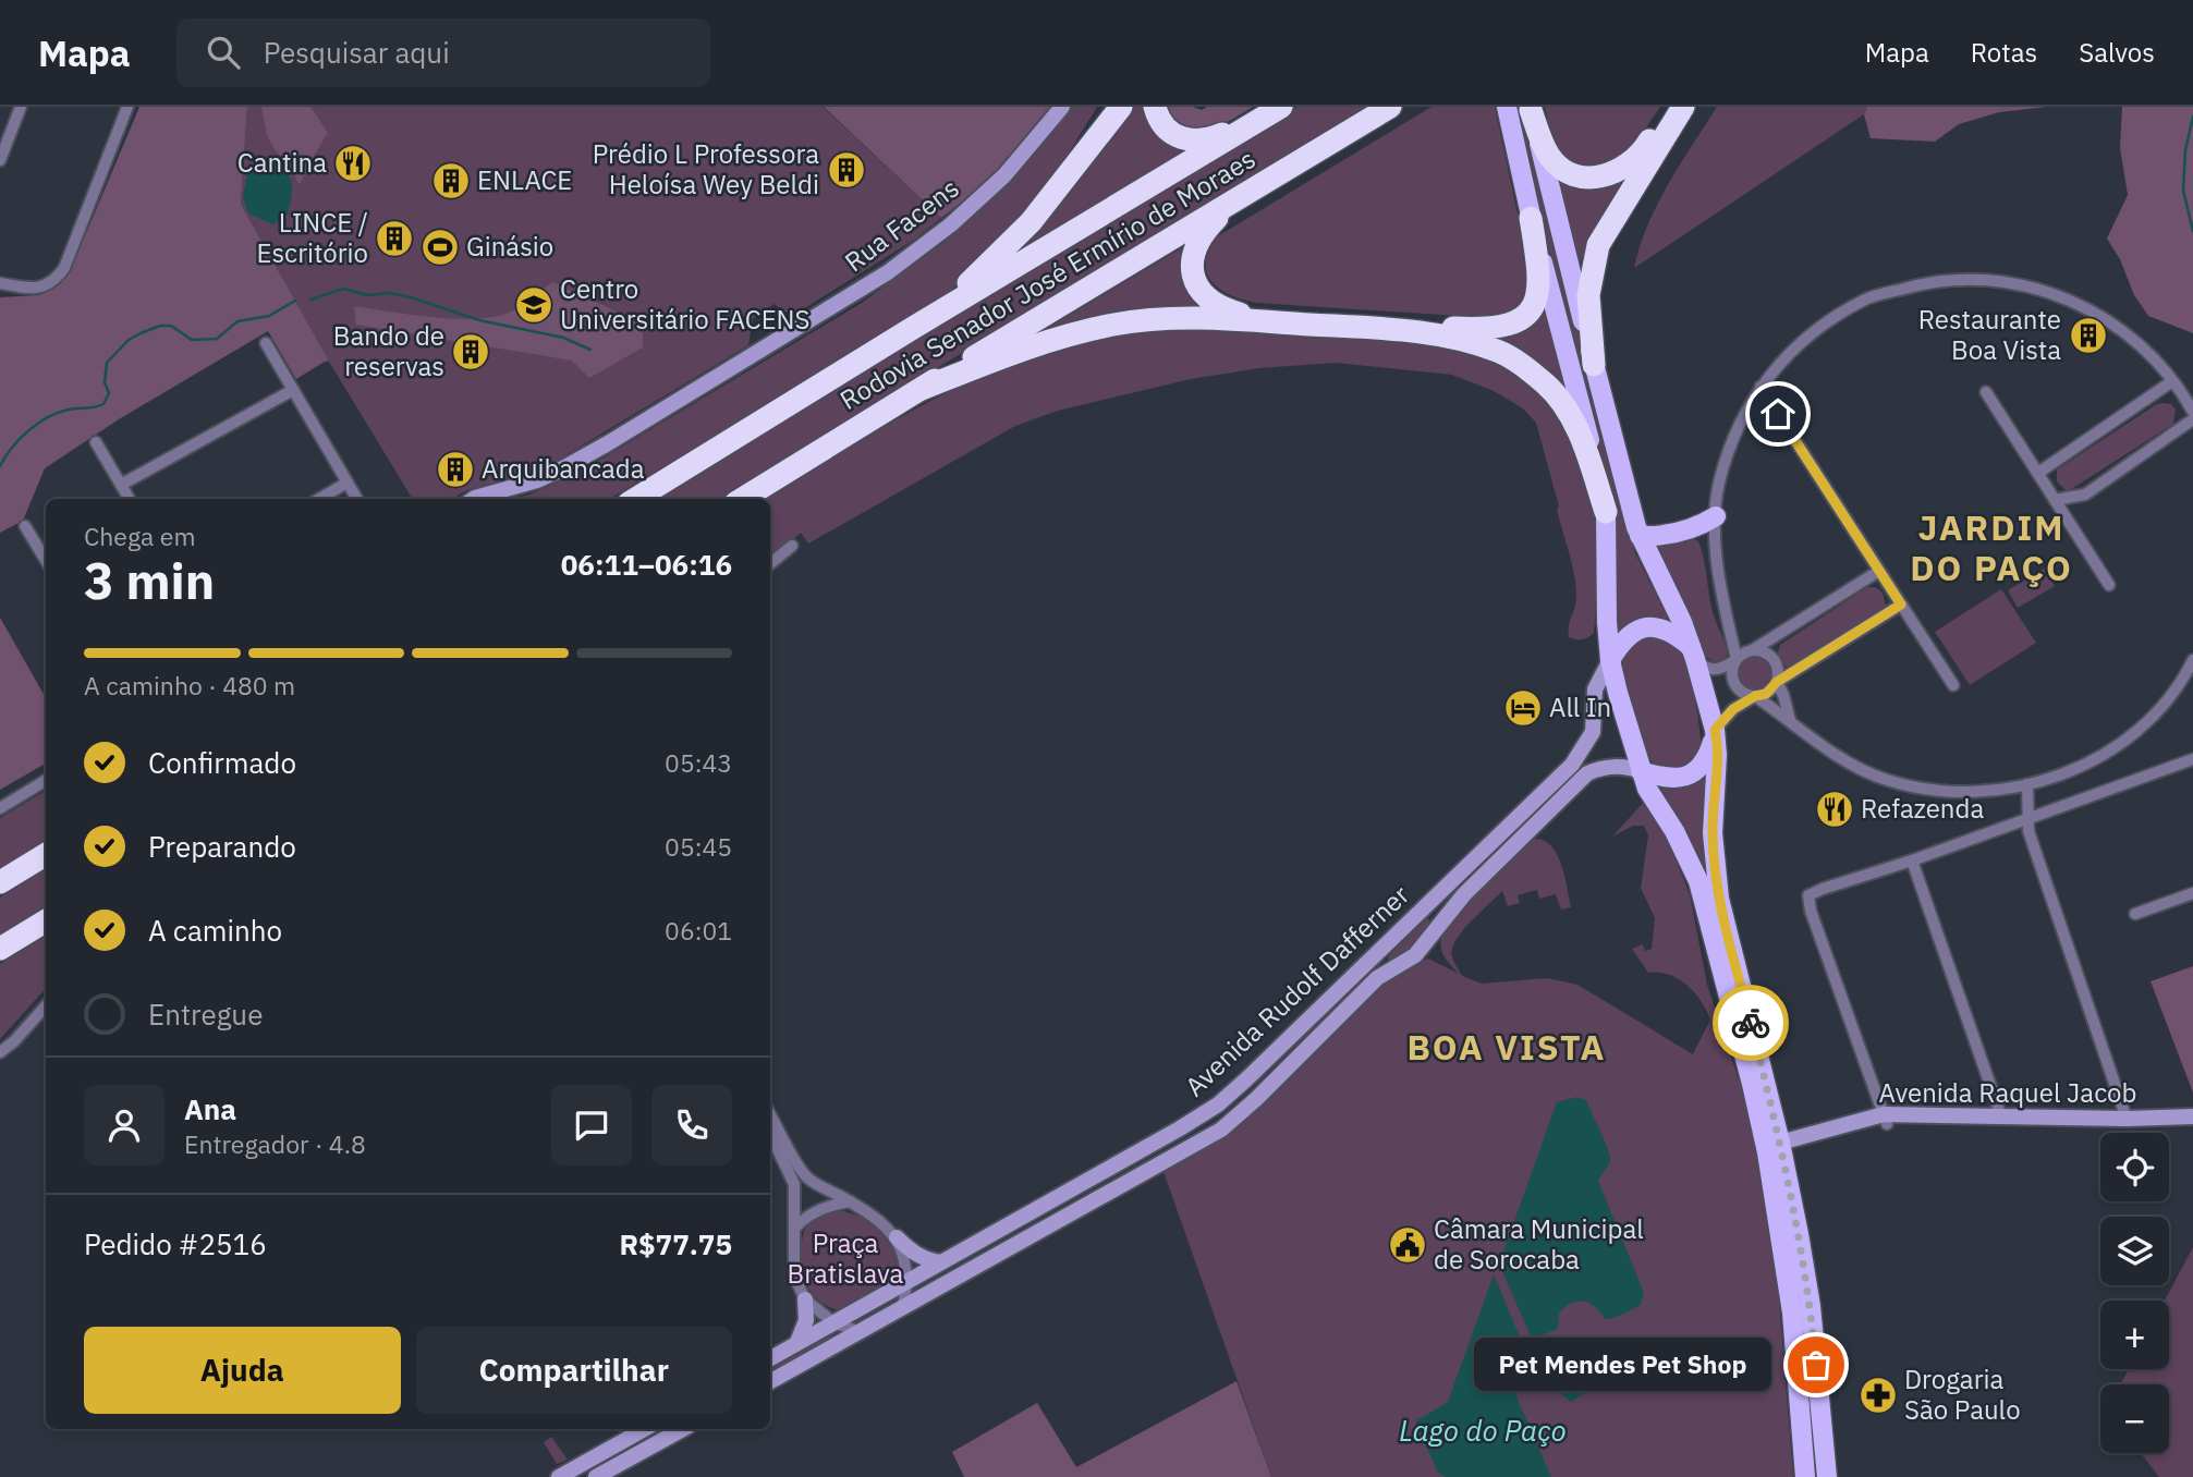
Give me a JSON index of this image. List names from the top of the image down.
{
  "streets": {
    "highway": ["Rodovia Senador José Ermírio de Moraes"],
    "main road": ["Rua Facens", "Avenida Rudolf Dafferner", "Avenida Raquel Jacob"]
  },
  "districts": ["JARDIM DO PAÇO", "BOA VISTA"],
  "water": ["Lago do Paço"],
  "parks": ["Praça Bratislava"],
  "places": {
    "restaurant": ["Cantina", "Refazenda"],
    "building": [
      "Prédio L Professora Heloísa Wey Beldi",
      "ENLACE",
      "LINCE / Escritório",
      "Restaurante Boa Vista",
      "Bando de reservas",
      "Arquibancada"
    ],
    "sports": ["Ginásio"],
    "school or university": ["Centro Universitário FACENS"],
    "hotel": ["All In"],
    "public building": ["Câmara Municipal de Sorocaba"],
    "other": ["Pet Mendes Pet Shop"],
    "pharmacy": ["Drogaria São Paulo"]
  },
  "page": {
    "header": "Mapa",
    "search": "Pesquisar aqui",
    "nav": ["Mapa", "Rotas", "Salvos"],
    "heading": ["3 min", "Chega em", "06:11–06:16"],
    "panel": [
      "Ana",
      "Entregador · 4.8",
      "Pedido #2516",
      "R$77.75"
    ],
    "bar": "A caminho · 480 m",
    "list": [
      ["Confirmado", "05:43"],
      ["Preparando", "05:45"],
      ["A caminho", "06:01"],
      "Entregue"
    ],
    "map_buttons": ["+", "−"],
    "buttons": ["Ajuda", "Compartilhar"],
    "bubble": "Pet Mendes Pet Shop"
  }
}
